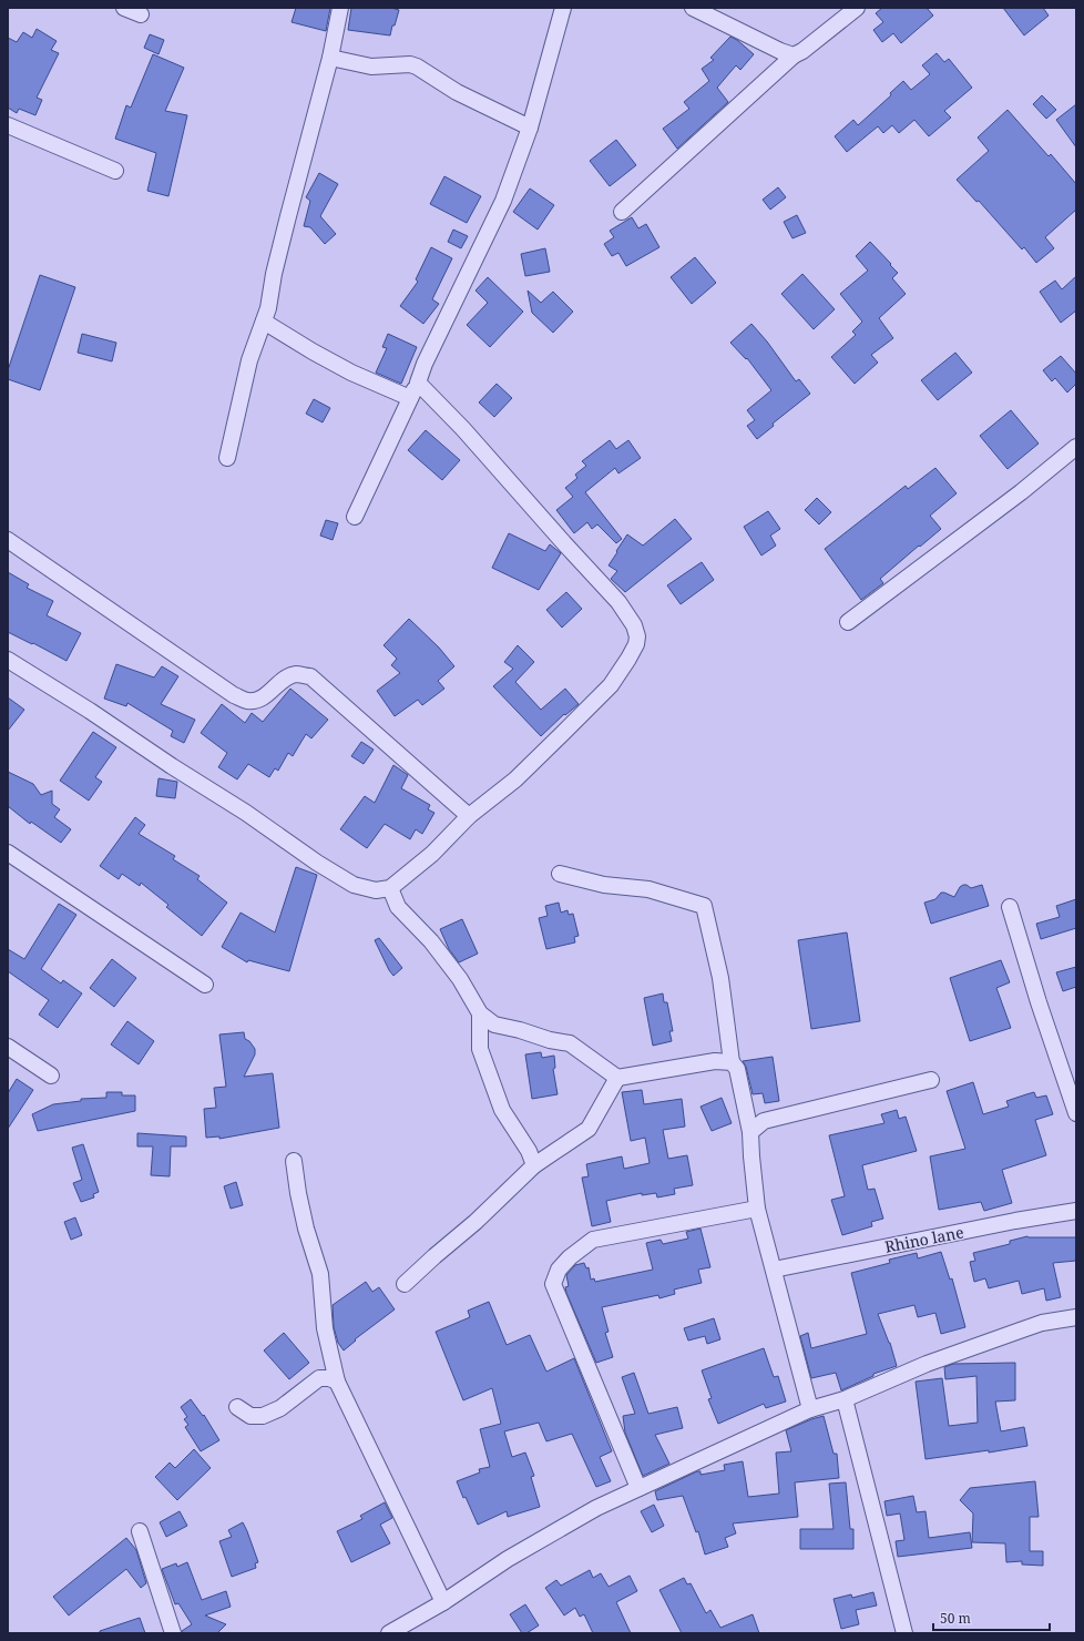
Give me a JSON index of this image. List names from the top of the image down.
{
  "streets": {
    "street": ["Rhino lane"]
  },
  "scale_bar": "50 m"
}
